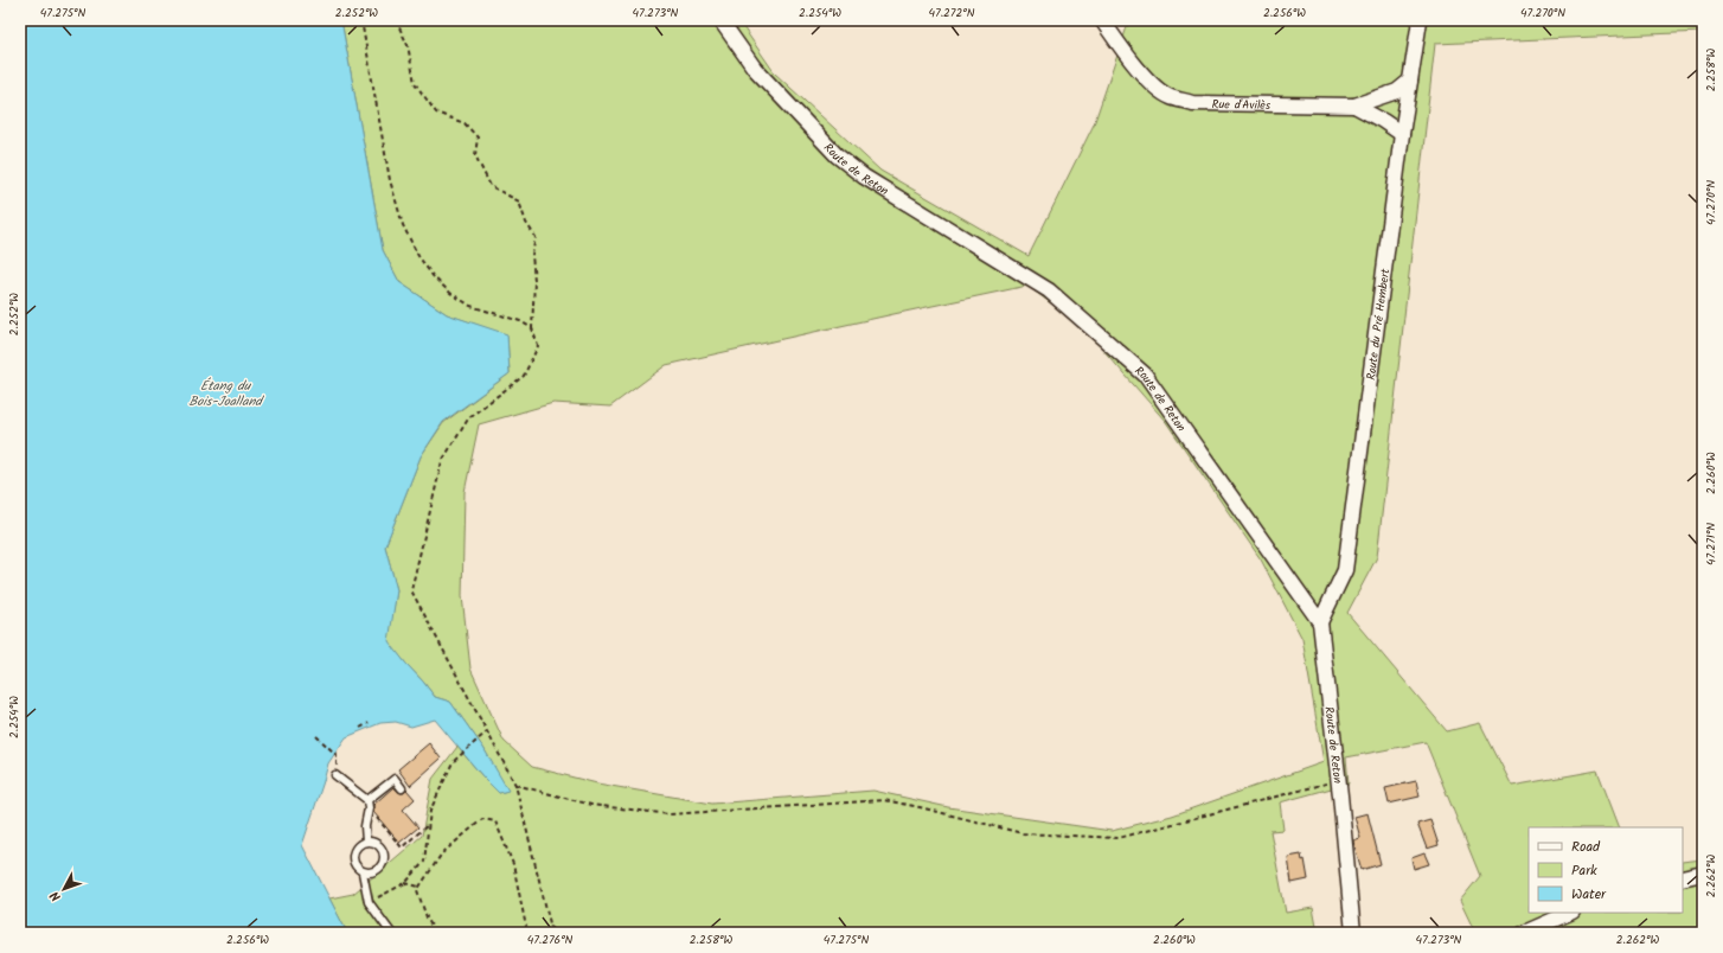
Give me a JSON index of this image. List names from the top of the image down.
{
  "streets": {
    "street": ["Rue d'Avilès", "Route de Reton", "Route du Pré Hembert"]
  },
  "crossings": [
    ["Rue d'Avilès", "Route du Pré Hembert"],
    ["Route de Reton", "Route du Pré Hembert"]
  ],
  "water": ["Étang du Bois-Joalland"],
  "legend": ["Road", "Park", "Water"],
  "north": "bottom left",
  "coordinates": [
    "47.275°N",
    "2.252°W",
    "47.273°N",
    "2.254°W",
    "47.272°N",
    "2.256°W",
    "47.270°N",
    "2.258°W",
    "2.260°W",
    "47.271°N",
    "2.262°W",
    "47.276°N"
  ]
}
